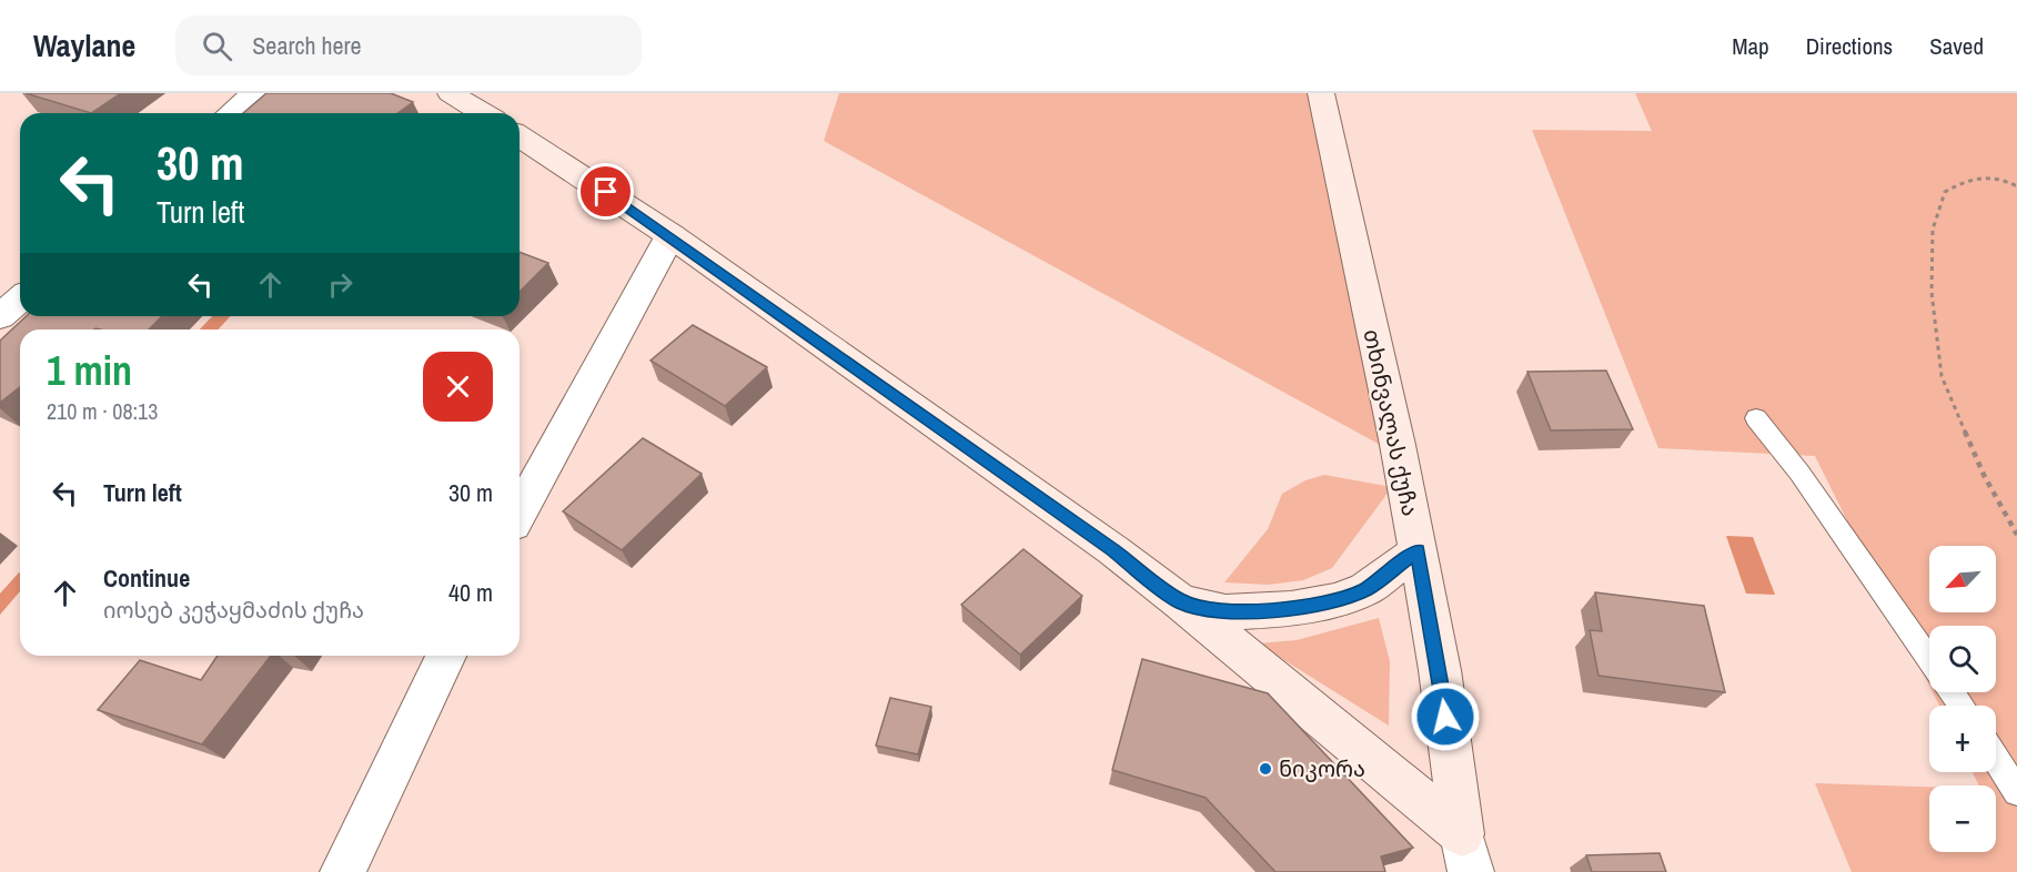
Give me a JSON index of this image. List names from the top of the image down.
{
  "streets": {
    "street": ["თხინვალას ქუჩა"]
  },
  "places": ["ნიკორა"],
  "north": "bottom left",
  "page": {
    "header": "Waylane",
    "search": "Search here",
    "nav": ["Map", "Directions", "Saved"],
    "turn": ["30 m", "Turn left"],
    "heading": ["1 min", "210 m · 08:13"],
    "list": [
      {
        "name": "Turn left",
        "value": "30 m"
      },
      {
        "name": "Continue",
        "note": "იოსებ კეჭაყმაძის ქუჩა",
        "value": "40 m"
      }
    ],
    "map_buttons": ["+", "−"]
  }
}
